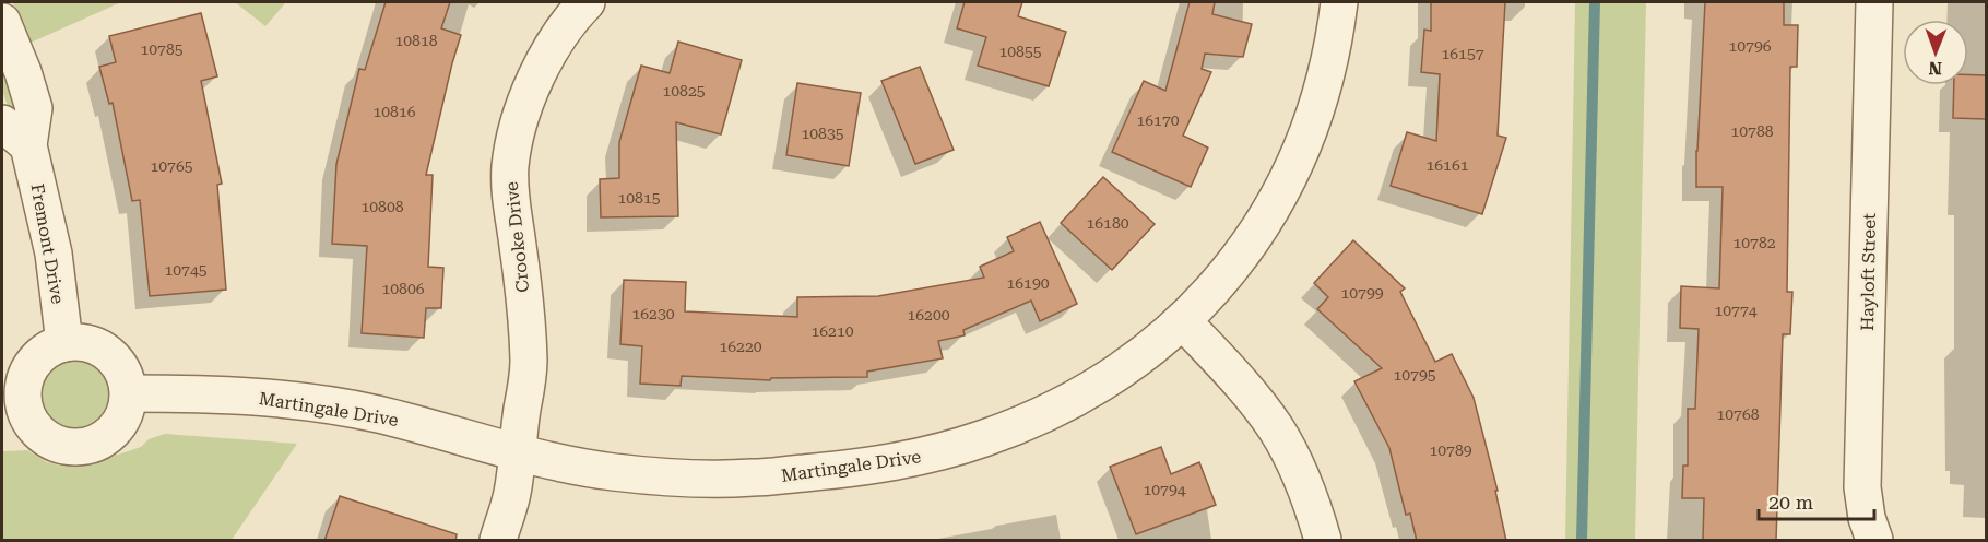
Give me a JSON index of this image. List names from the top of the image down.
{
  "streets": {
    "street": [
      "Crooke Drive",
      "Fremont Drive",
      "Hayloft Street",
      "Martingale Drive"
    ]
  },
  "crossings": [
    ["Crooke Drive", "Martingale Drive"],
    ["Fremont Drive", "Martingale Drive"]
  ],
  "house_numbers": [
    "10818",
    "10796",
    "10785",
    "10855",
    "16157",
    "10825",
    "10816",
    "16170",
    "10788",
    "10835",
    "16161",
    "10765",
    "10815",
    "10808",
    "16180",
    "10782",
    "10745",
    "16190",
    "10806",
    "10799",
    "10774",
    "16230",
    "16200",
    "16210",
    "16220",
    "10795",
    "10768",
    "10789",
    "10794"
  ],
  "scale_bar": "20 m",
  "north": "bottom"
}
